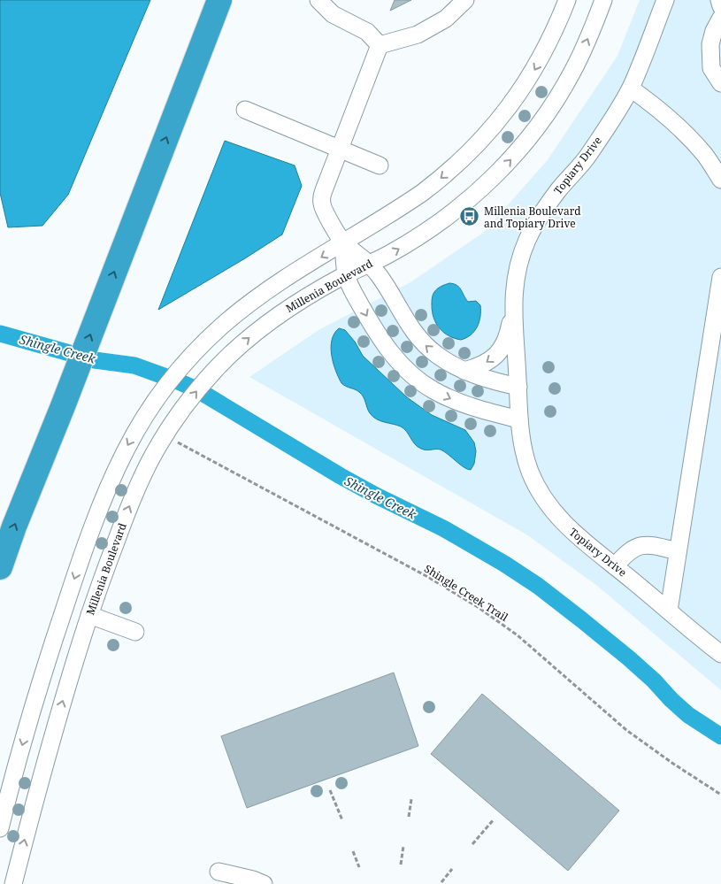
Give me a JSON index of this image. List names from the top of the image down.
{
  "streets": {
    "street": ["Topiary Drive", "Millenia Boulevard"],
    "path": ["Shingle Creek Trail"]
  },
  "water": ["Shingle Creek"],
  "places": {
    "bus stop": ["Millenia Boulevard and Topiary Drive"]
  }
}
